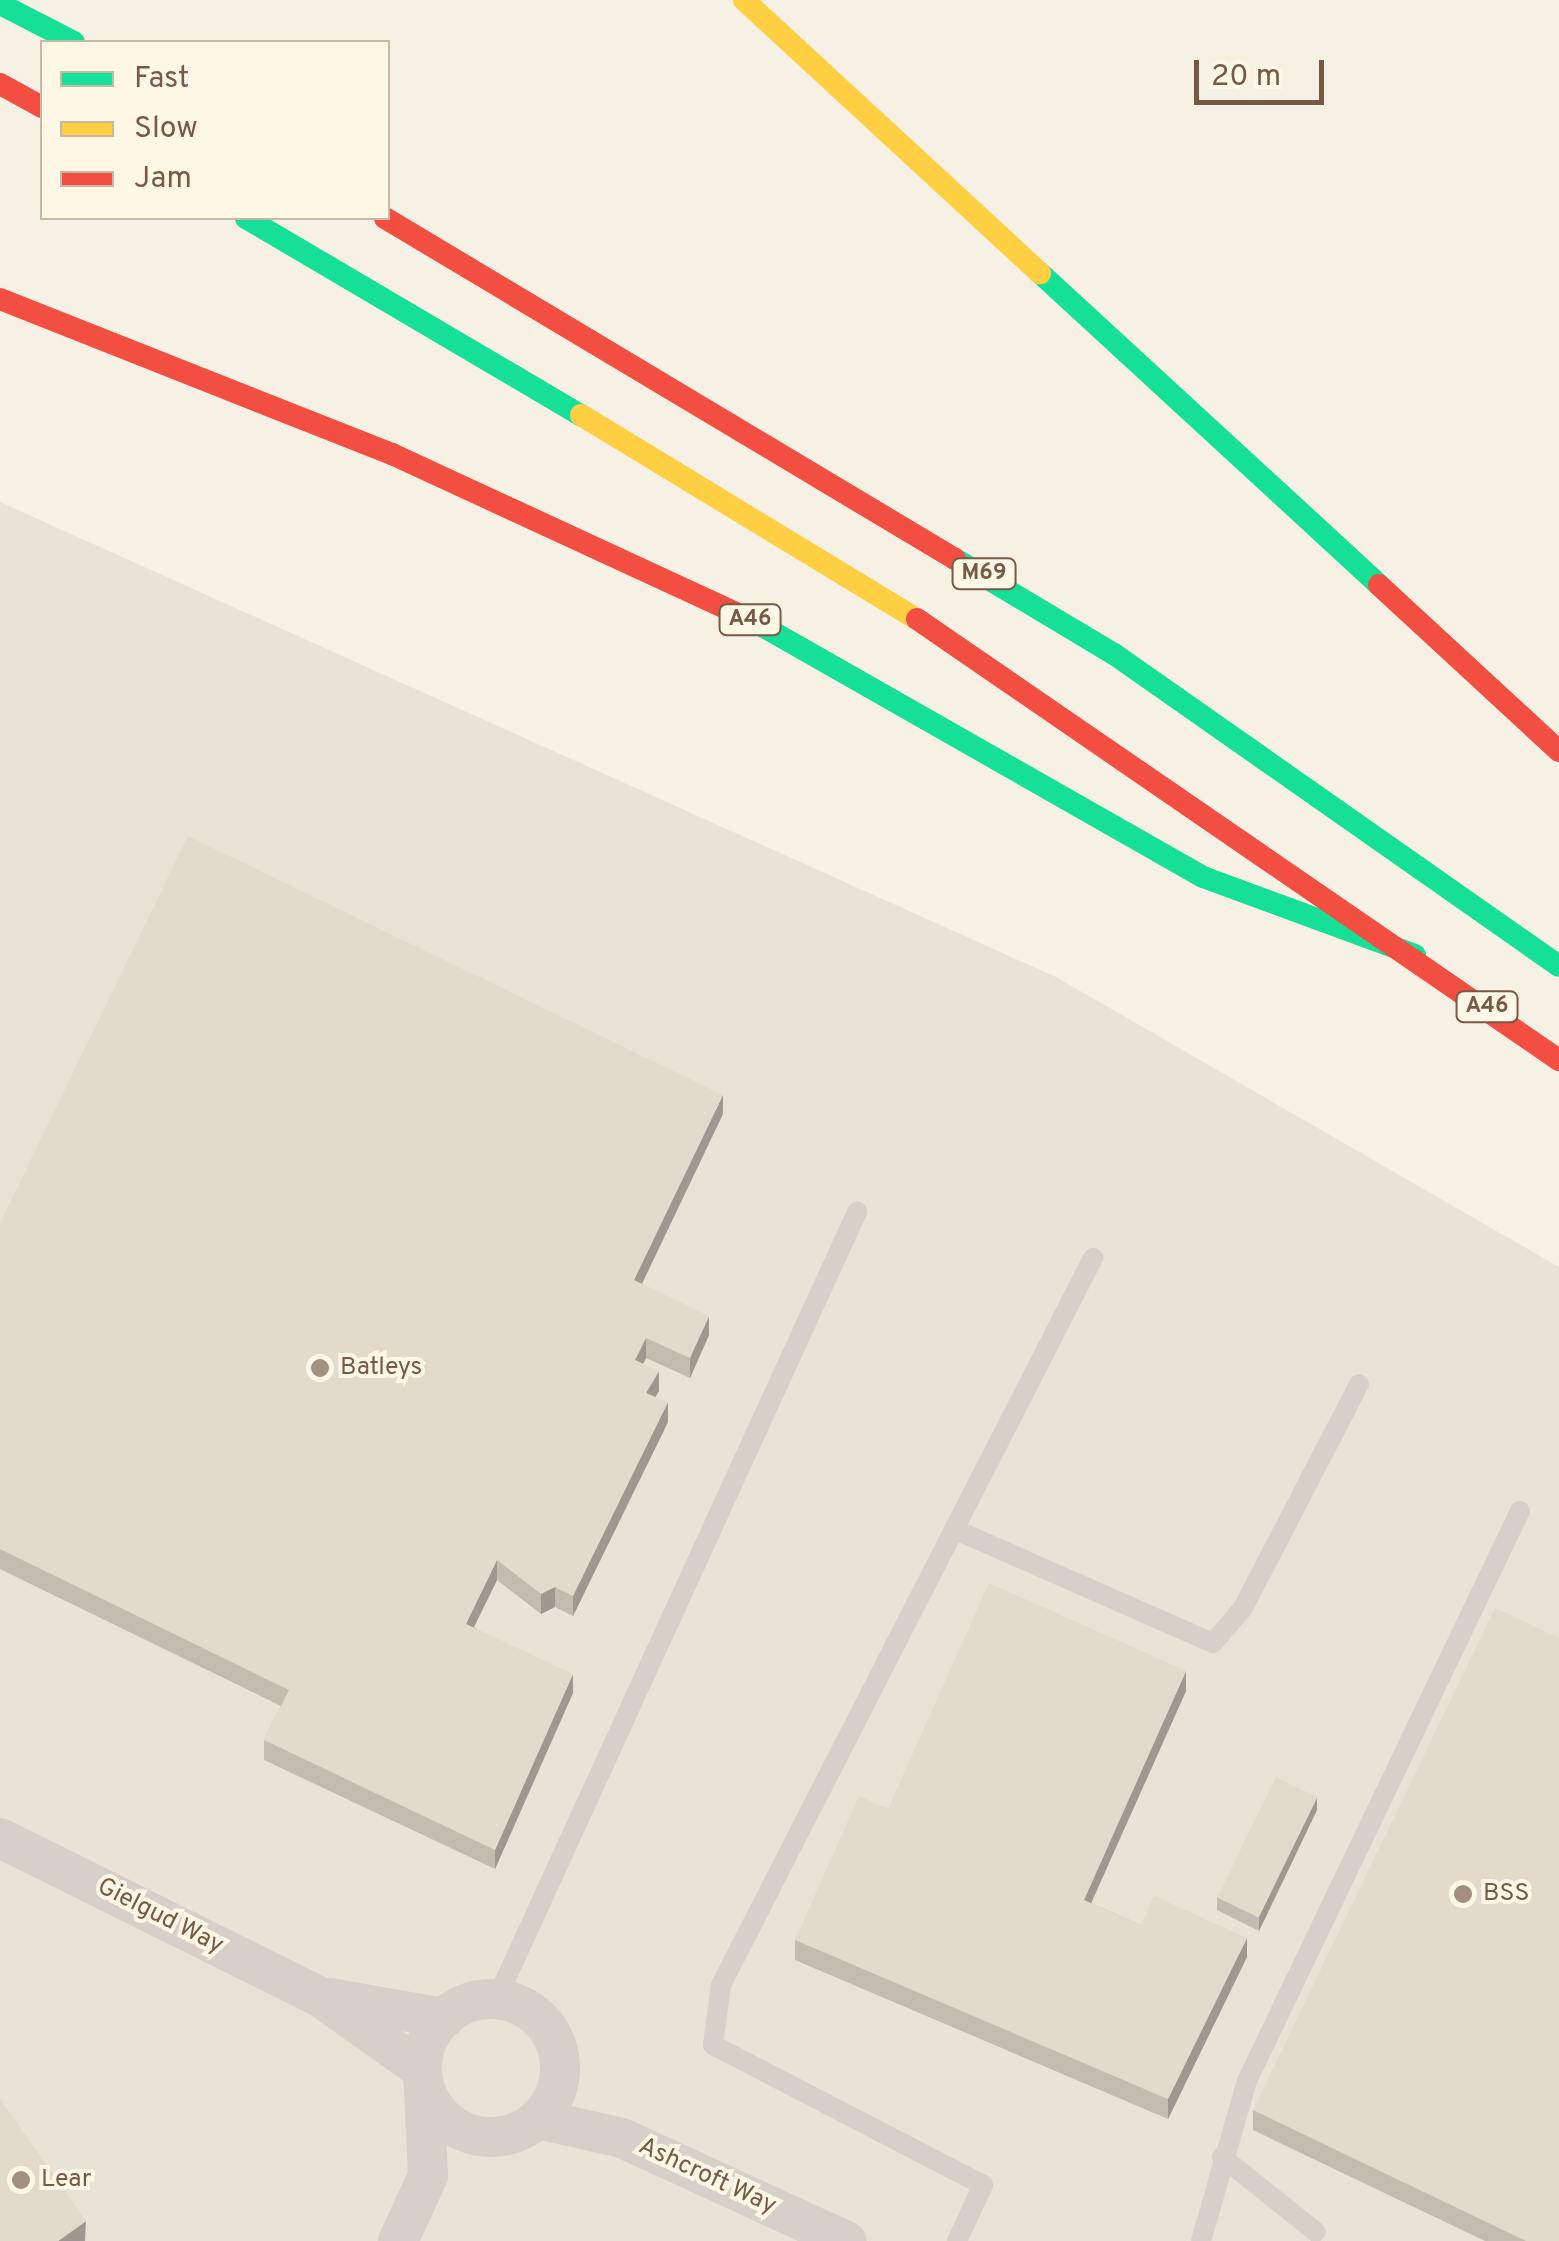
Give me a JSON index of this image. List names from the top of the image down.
{
  "streets": {
    "highway": ["M69", "A46"],
    "street": ["Gielgud Way", "Ashcroft Way"]
  },
  "crossings": [
    ["Gielgud Way", "Ashcroft Way"]
  ],
  "places": ["Batleys", "BSS", "Lear"],
  "legend": ["Fast", "Slow", "Jam"],
  "scale_bar": "20 m"
}
